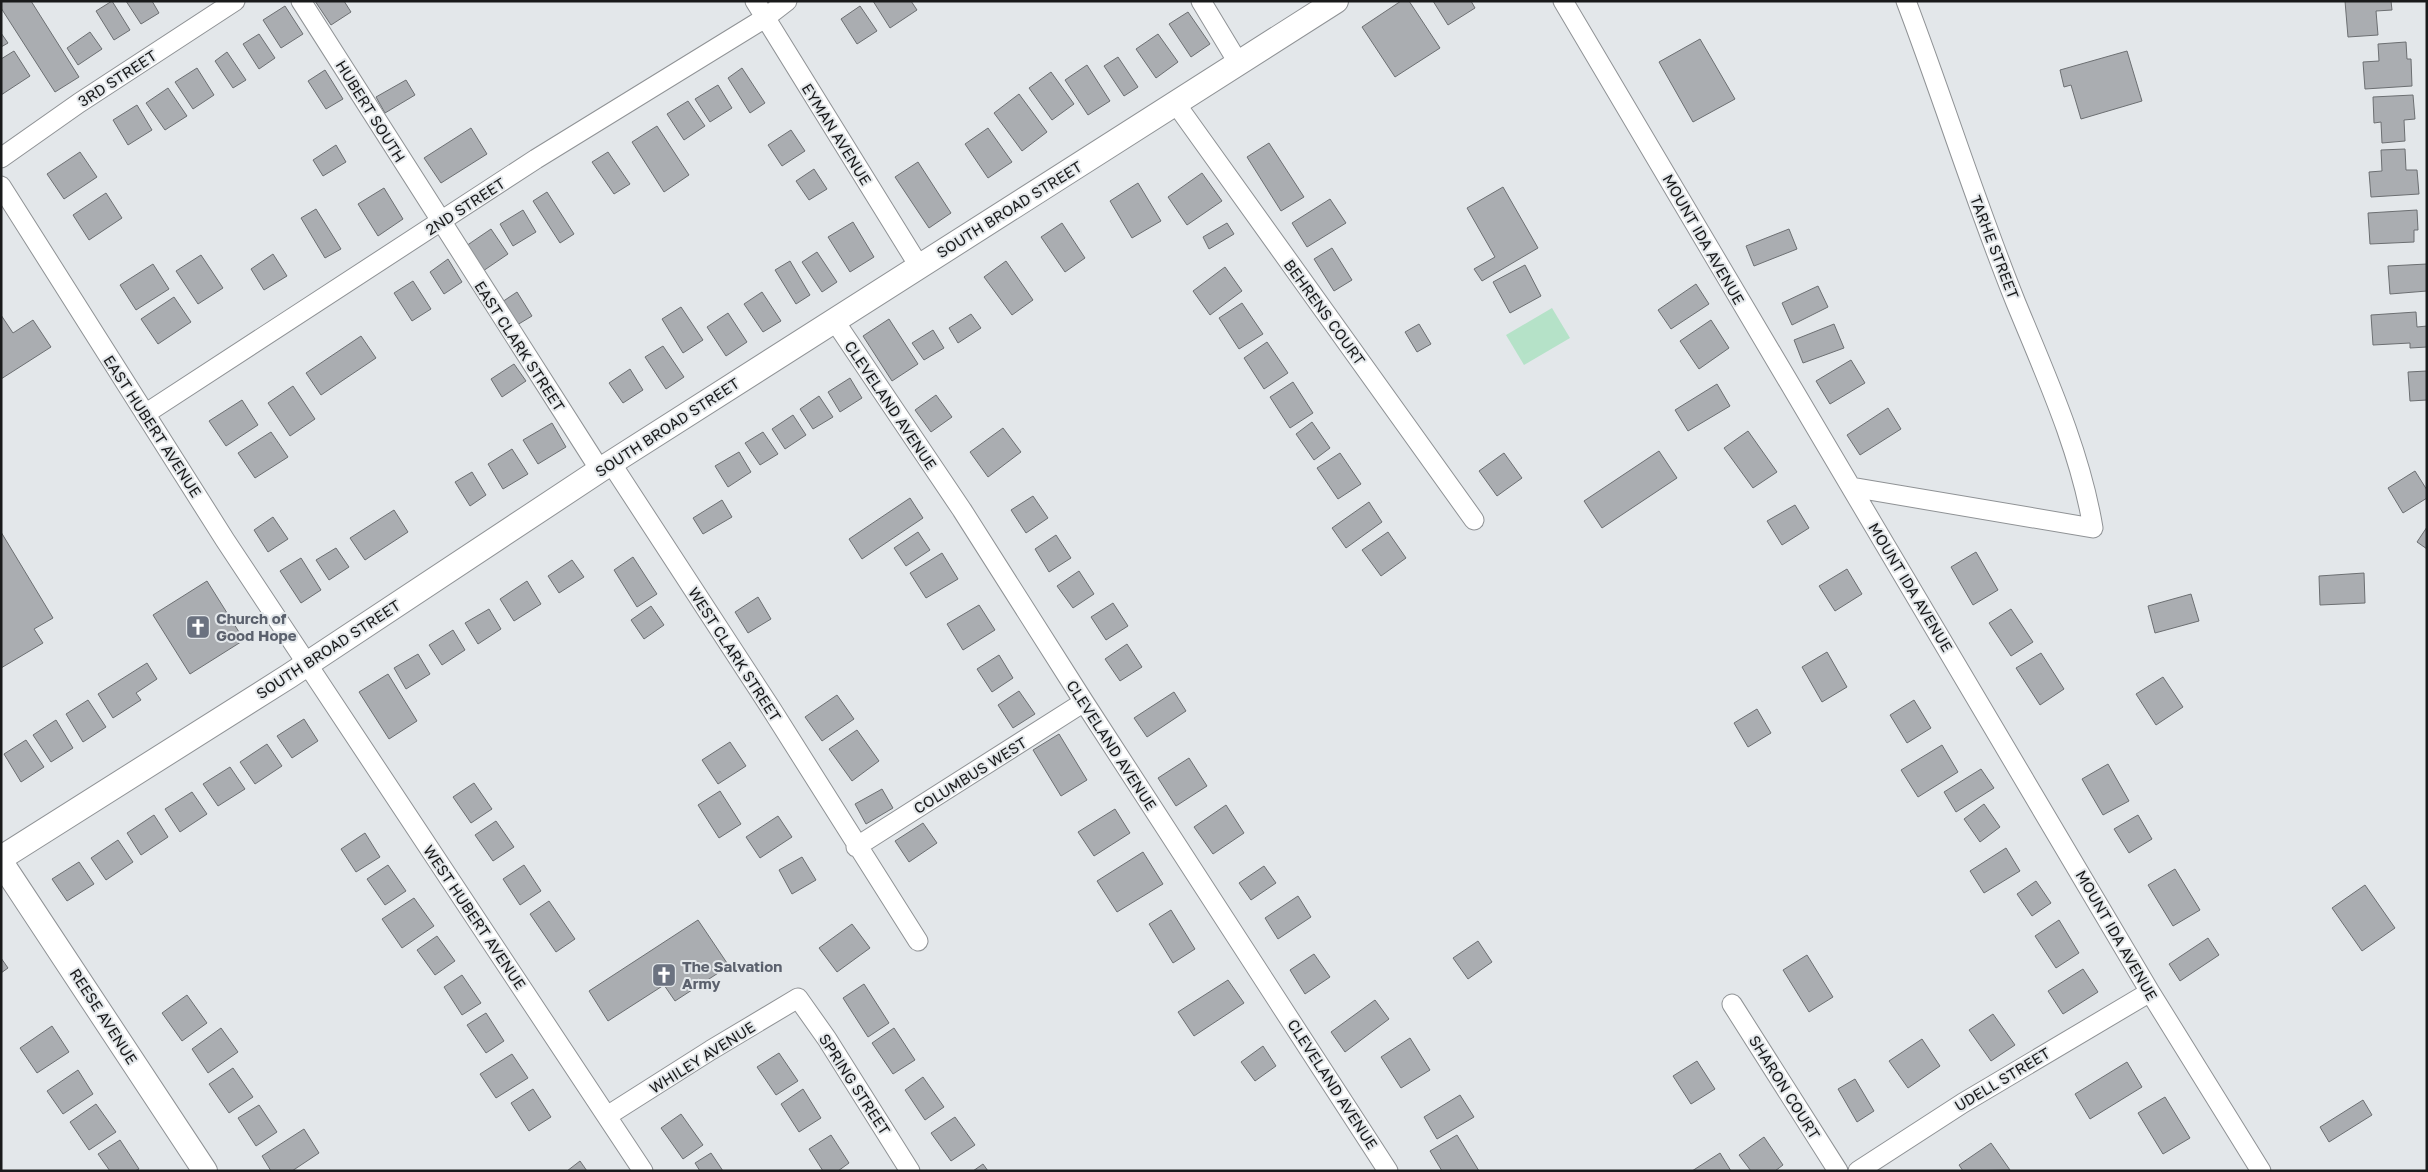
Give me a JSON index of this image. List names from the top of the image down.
{
  "streets": {
    "street": [
      "3RD STREET",
      "HUBERT SOUTH",
      "EYMAN AVENUE",
      "2ND STREET",
      "SOUTH BROAD STREET",
      "MOUNT IDA AVENUE",
      "TARHE STREET",
      "BEHRENS COURT",
      "EAST CLARK STREET",
      "CLEVELAND AVENUE",
      "EAST HUBERT AVENUE",
      "WEST CLARK STREET",
      "COLUMBUS WEST",
      "WEST HUBERT AVENUE",
      "REESE AVENUE",
      "WHILEY AVENUE",
      "UDELL STREET",
      "SPRING STREET",
      "SHARON COURT"
    ]
  },
  "crossings": [
    ["HUBERT SOUTH", "2ND STREET"],
    ["HUBERT SOUTH", "EAST CLARK STREET"],
    ["EYMAN AVENUE", "2ND STREET"],
    ["EYMAN AVENUE", "SOUTH BROAD STREET"],
    ["2ND STREET", "EAST CLARK STREET"],
    ["2ND STREET", "EAST HUBERT AVENUE"],
    ["SOUTH BROAD STREET", "BEHRENS COURT"],
    ["SOUTH BROAD STREET", "EAST CLARK STREET"],
    ["SOUTH BROAD STREET", "CLEVELAND AVENUE"],
    ["SOUTH BROAD STREET", "EAST HUBERT AVENUE"],
    ["SOUTH BROAD STREET", "WEST CLARK STREET"],
    ["SOUTH BROAD STREET", "WEST HUBERT AVENUE"],
    ["MOUNT IDA AVENUE", "TARHE STREET"],
    ["MOUNT IDA AVENUE", "UDELL STREET"],
    ["EAST CLARK STREET", "WEST CLARK STREET"],
    ["CLEVELAND AVENUE", "COLUMBUS WEST"],
    ["EAST HUBERT AVENUE", "WEST HUBERT AVENUE"],
    ["WEST CLARK STREET", "COLUMBUS WEST"],
    ["WEST HUBERT AVENUE", "WHILEY AVENUE"],
    ["WHILEY AVENUE", "SPRING STREET"]
  ],
  "places": {
    "church": ["Church of Good Hope", "The Salvation Army"]
  }
}
